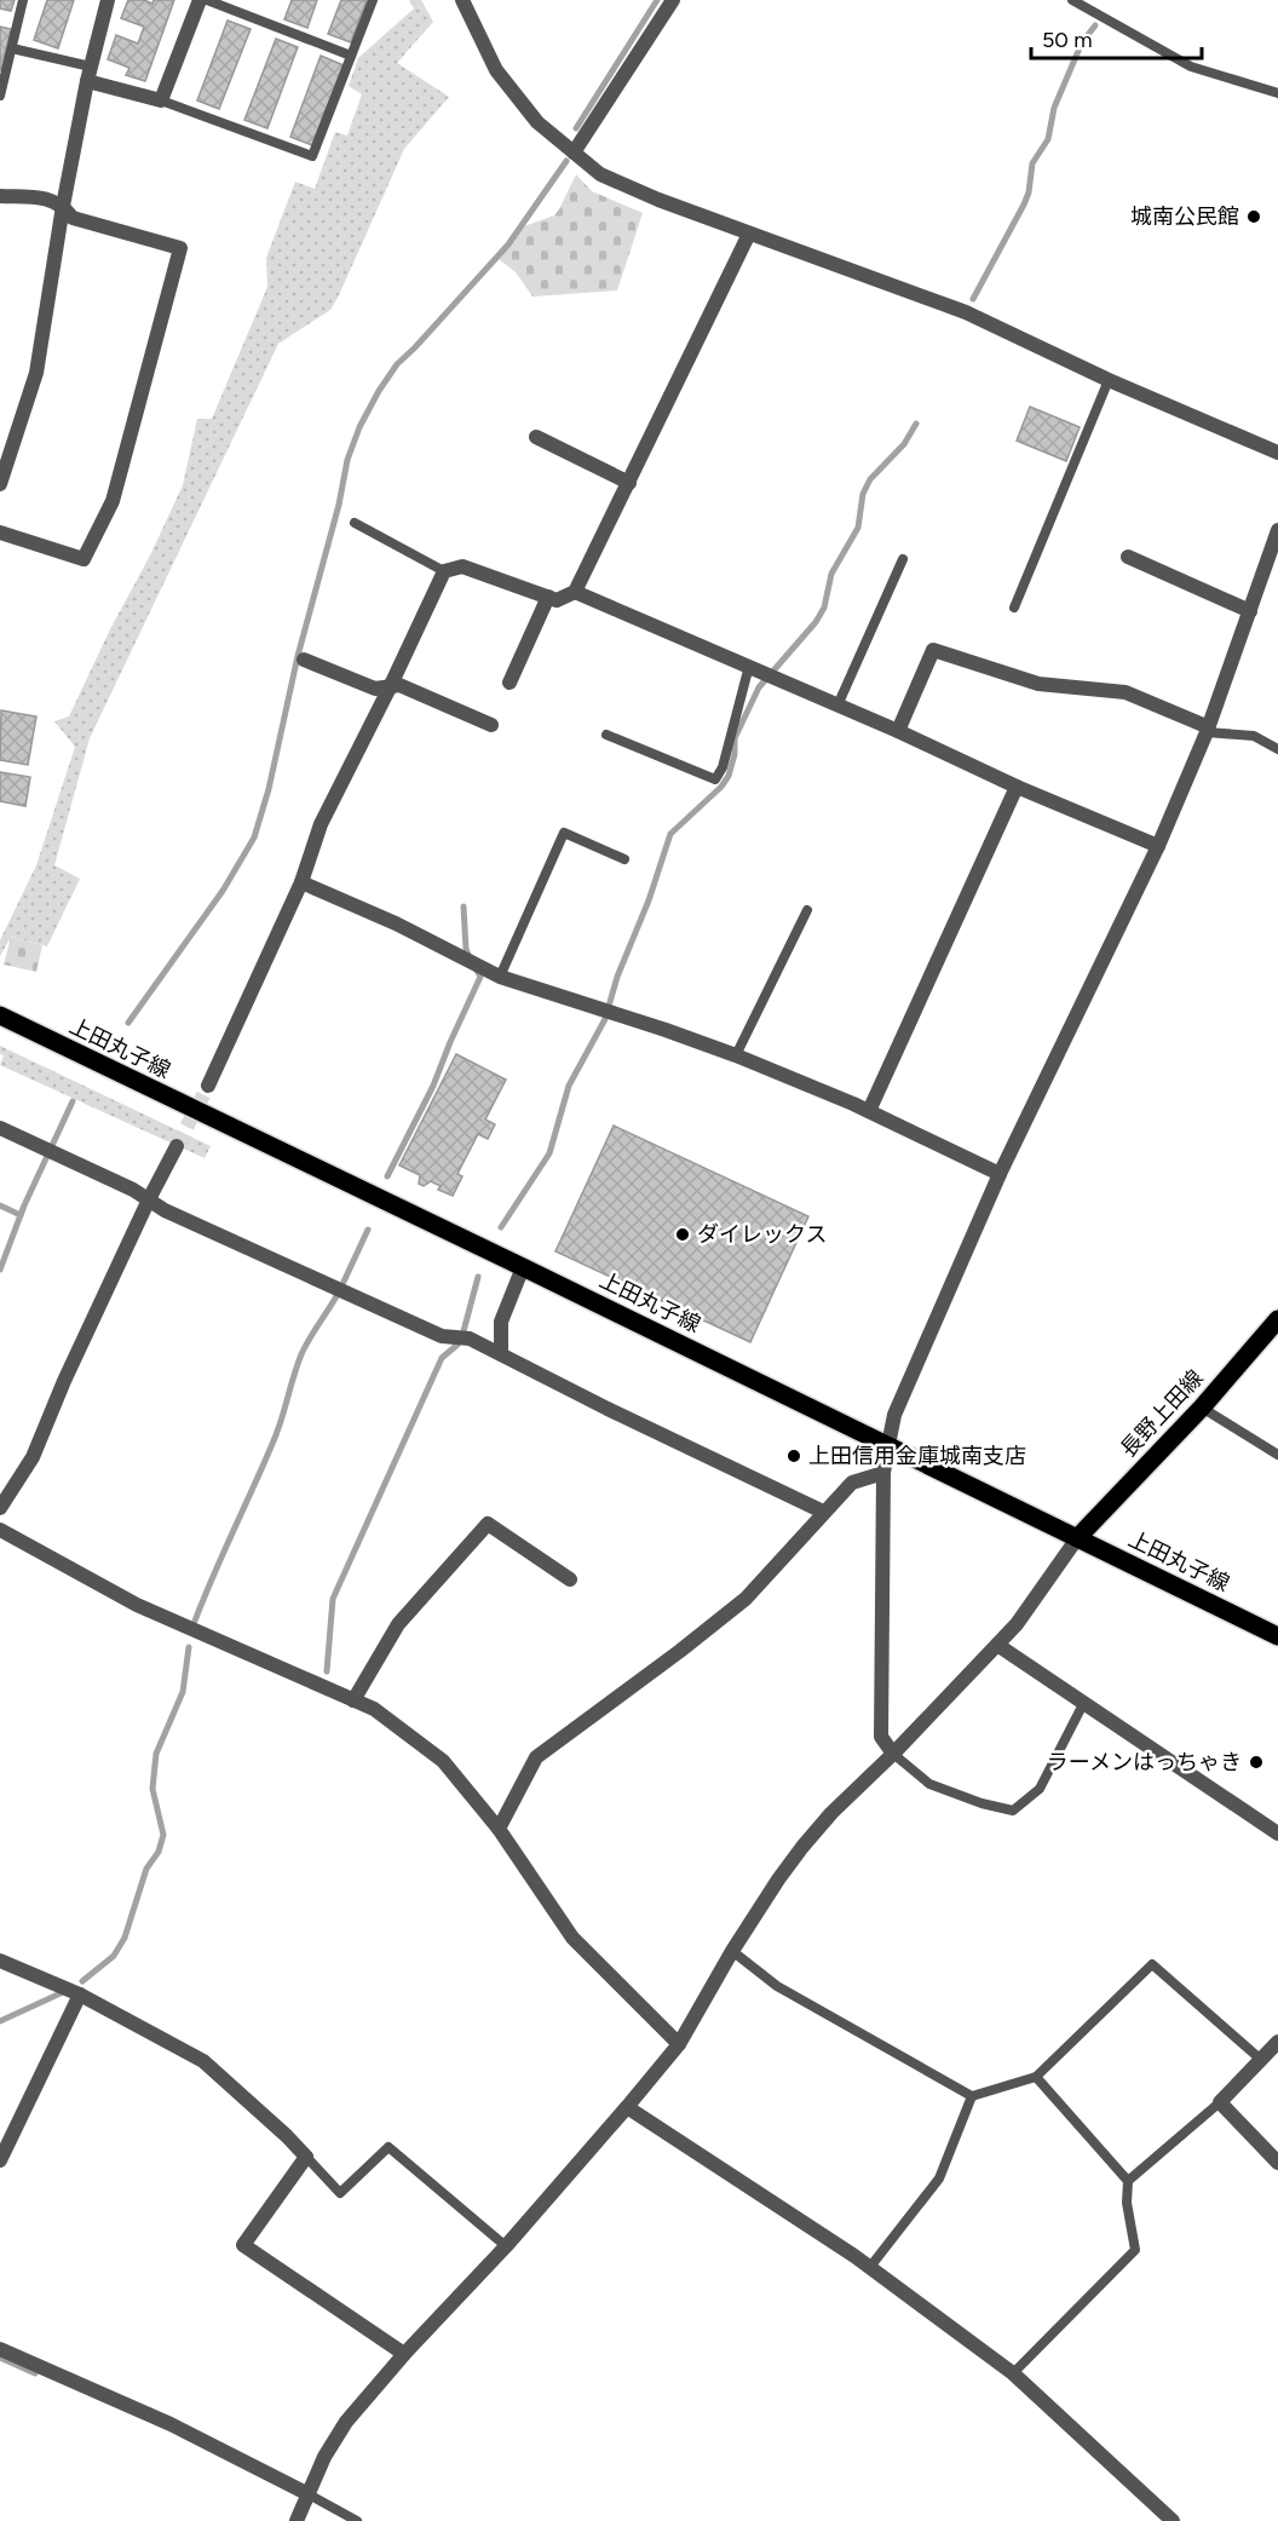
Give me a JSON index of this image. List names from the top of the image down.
{
  "streets": {
    "main road": ["上田丸子線", "長野上田線"]
  },
  "crossings": [
    ["上田丸子線", "長野上田線"]
  ],
  "places": [
    "城南公民館",
    "ダイレックス",
    "上田信用金庫城南支店",
    "ラーメンはっちゃき"
  ],
  "scale_bar": "50 m"
}
